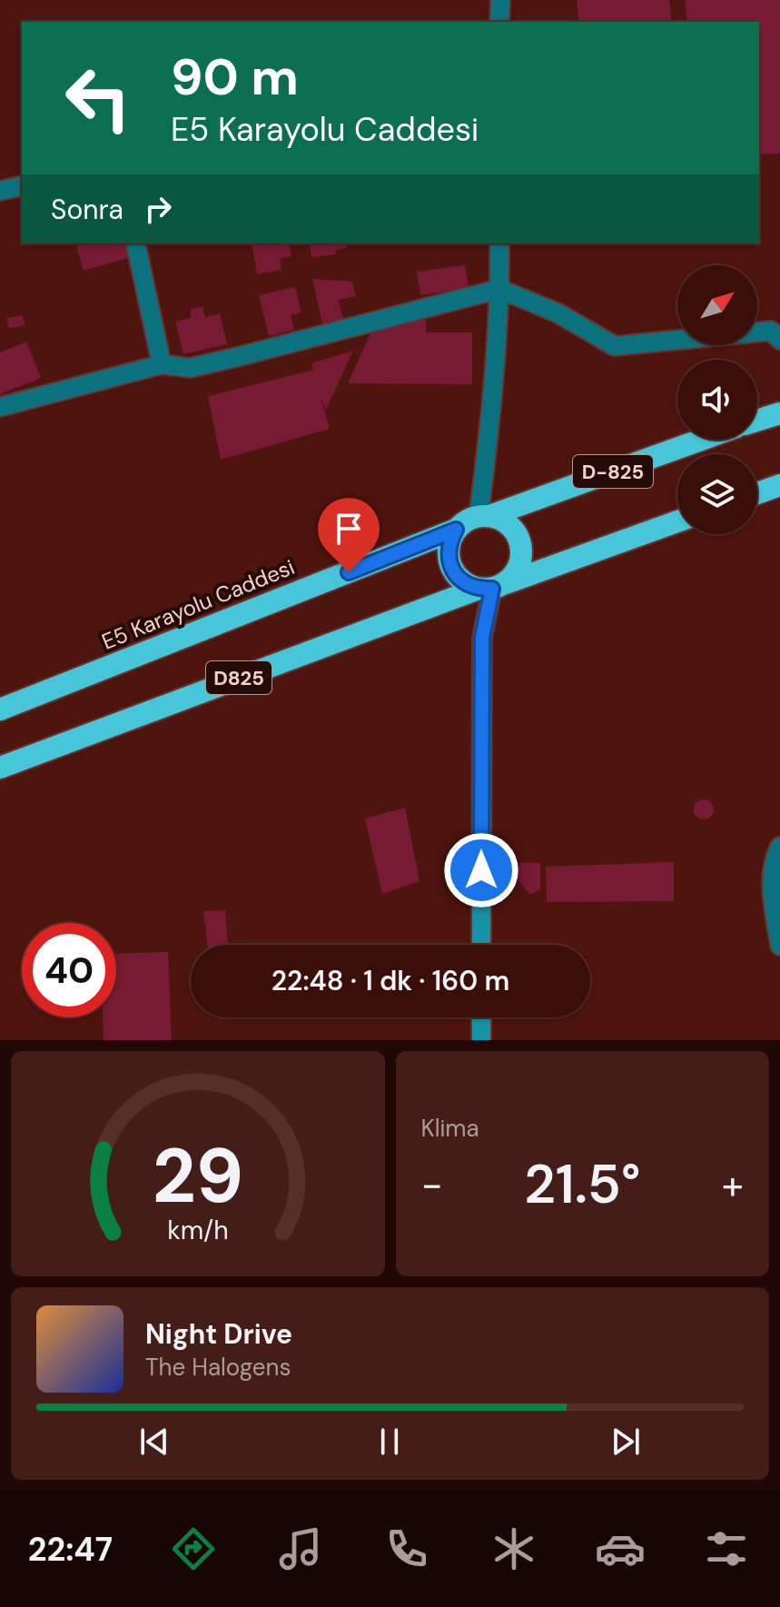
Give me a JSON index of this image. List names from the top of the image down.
{
  "streets": {
    "highway": ["D-825", "E5 Karayolu Caddesi", "D825"]
  },
  "crossings": [
    ["E5 Karayolu Caddesi", "D825"]
  ],
  "north": "top right",
  "page": {
    "turn": ["90 m", "E5 Karayolu Caddesi"],
    "then": "Sonra",
    "limit": "40",
    "trip": "22:48 · 1 dk · 160 m",
    "tile": "Klima",
    "heat": ["−", "21.5°", "+"],
    "song": ["Night Drive", "The Halogens"],
    "tabs": "22:47",
    "gauge": ["29", "km/h"]
  }
}
